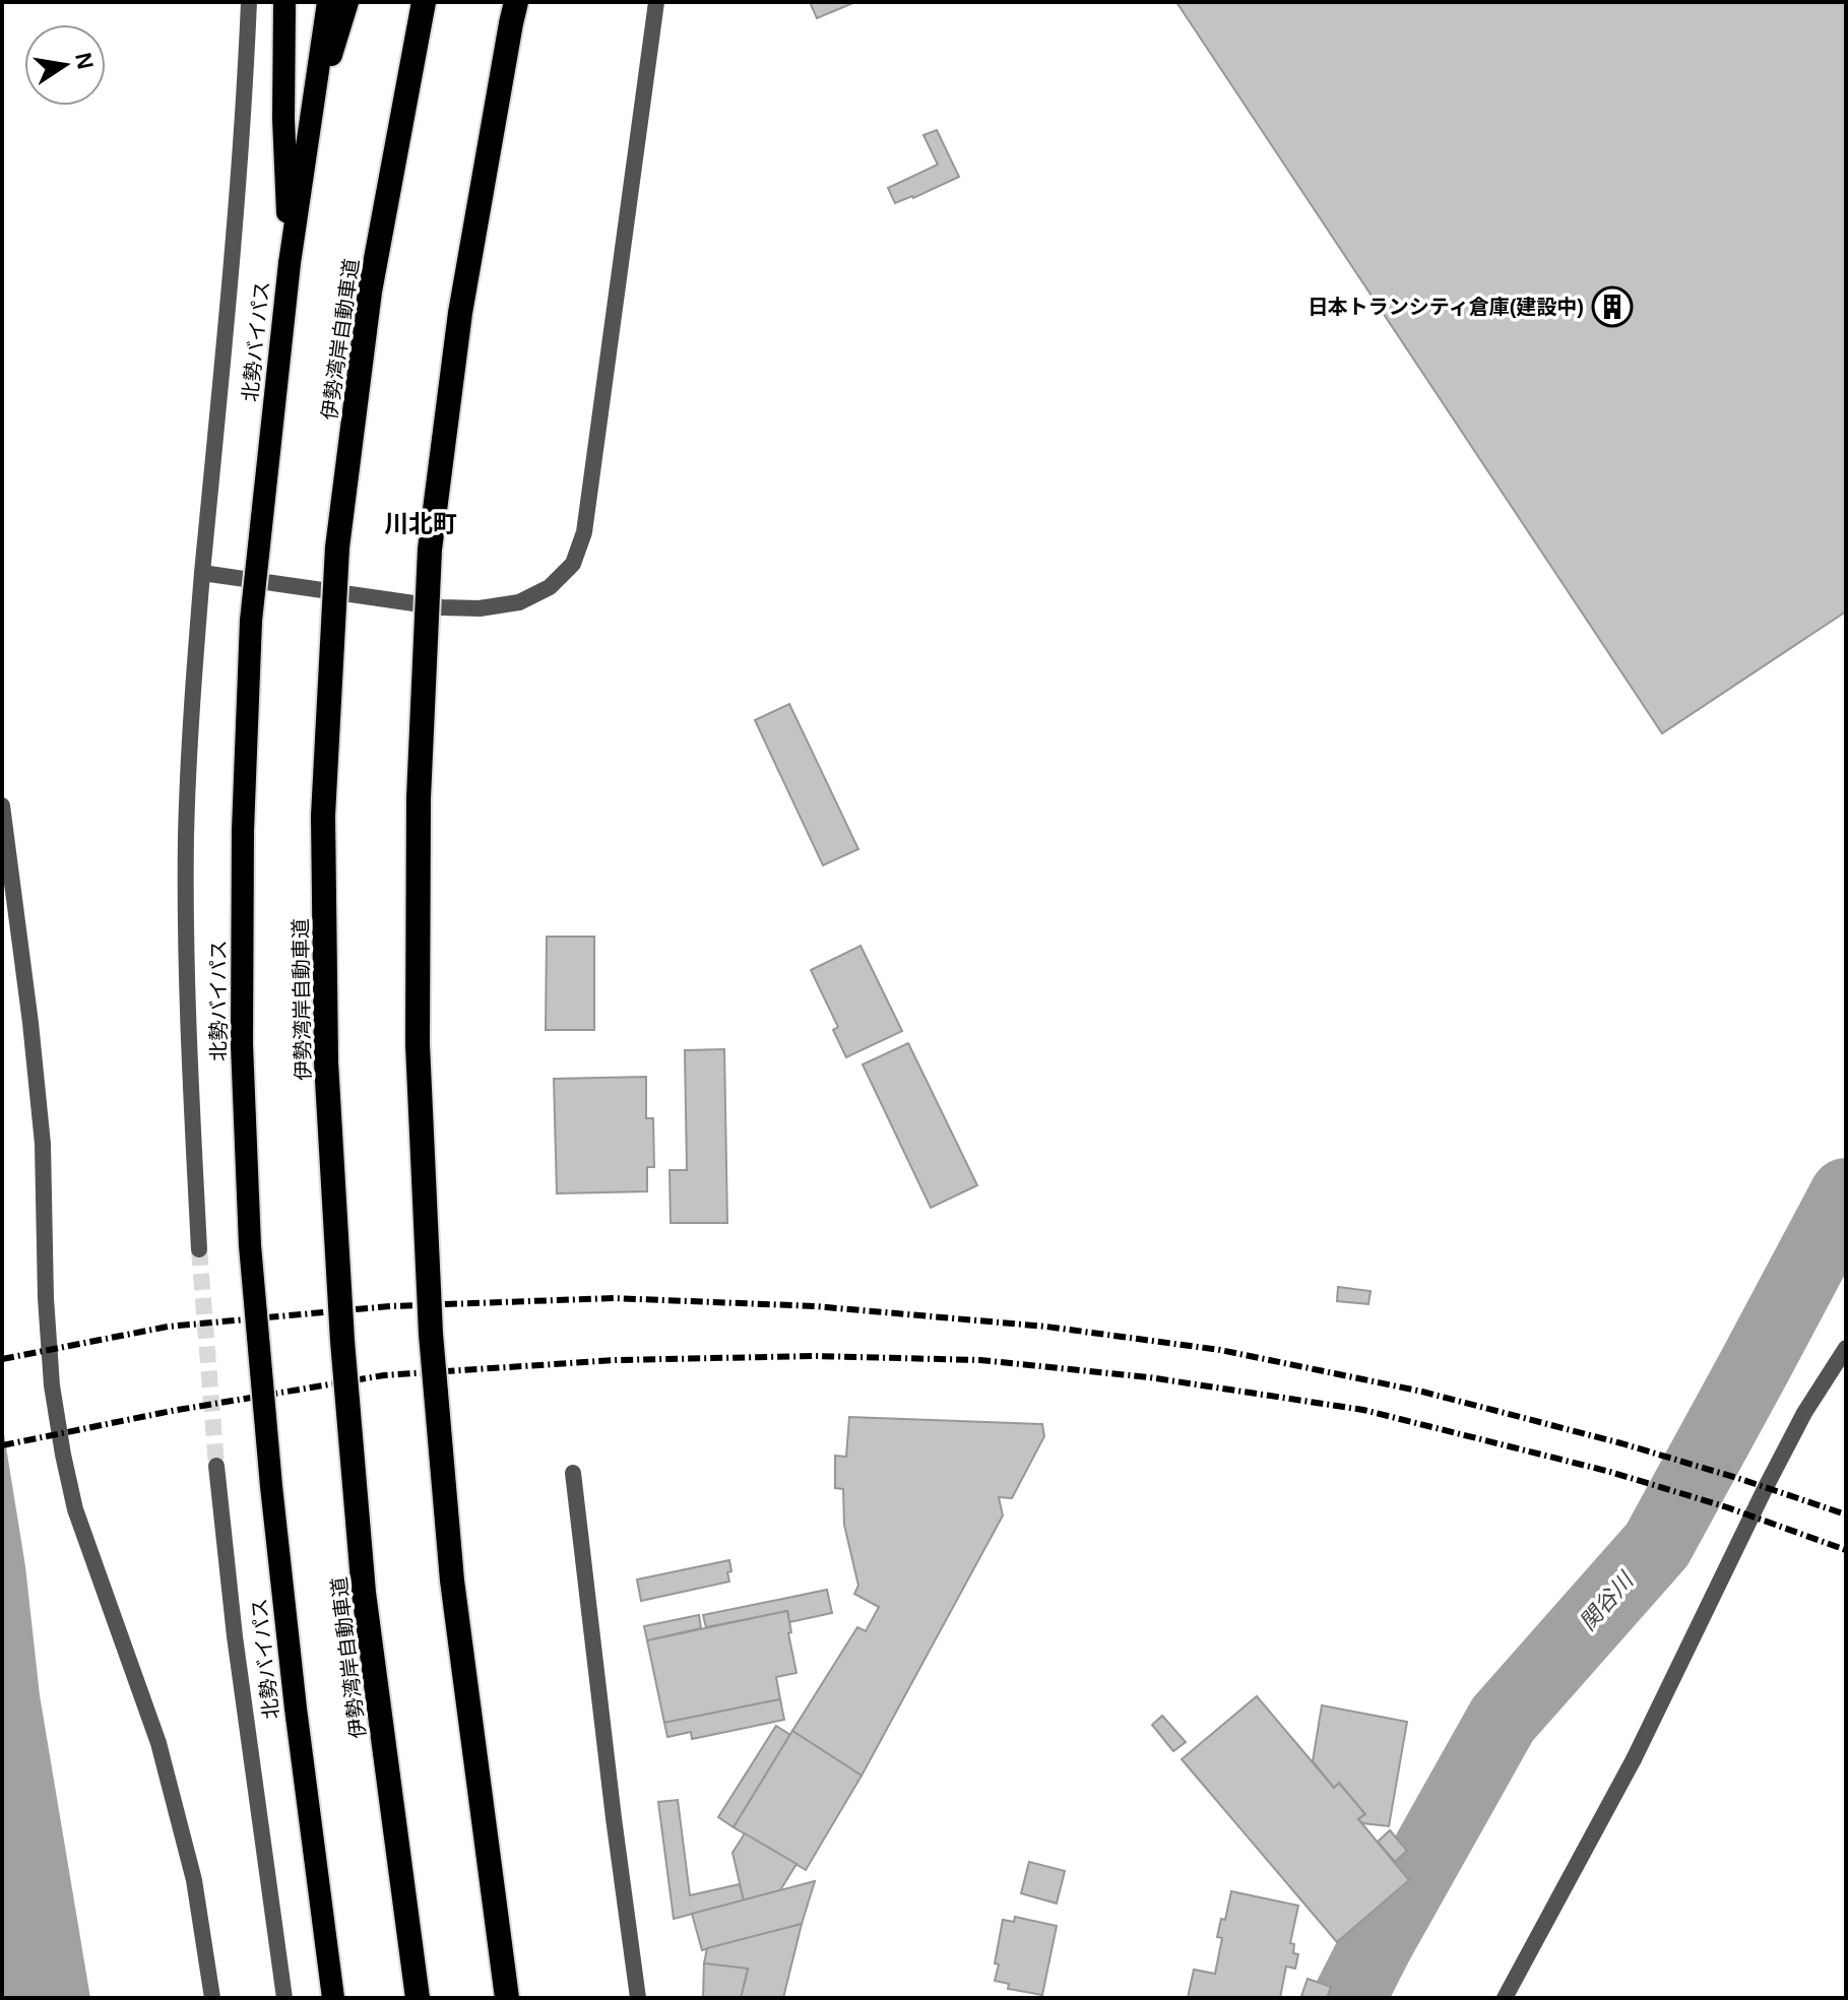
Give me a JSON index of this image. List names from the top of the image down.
{
  "streets": {
    "highway": ["伊勢湾岸自動車道", "北勢バイパス"]
  },
  "districts": ["川北町"],
  "water": ["関谷川"],
  "places": {
    "building": ["日本トランシティ倉庫(建設中)"]
  },
  "north": "right"
}
